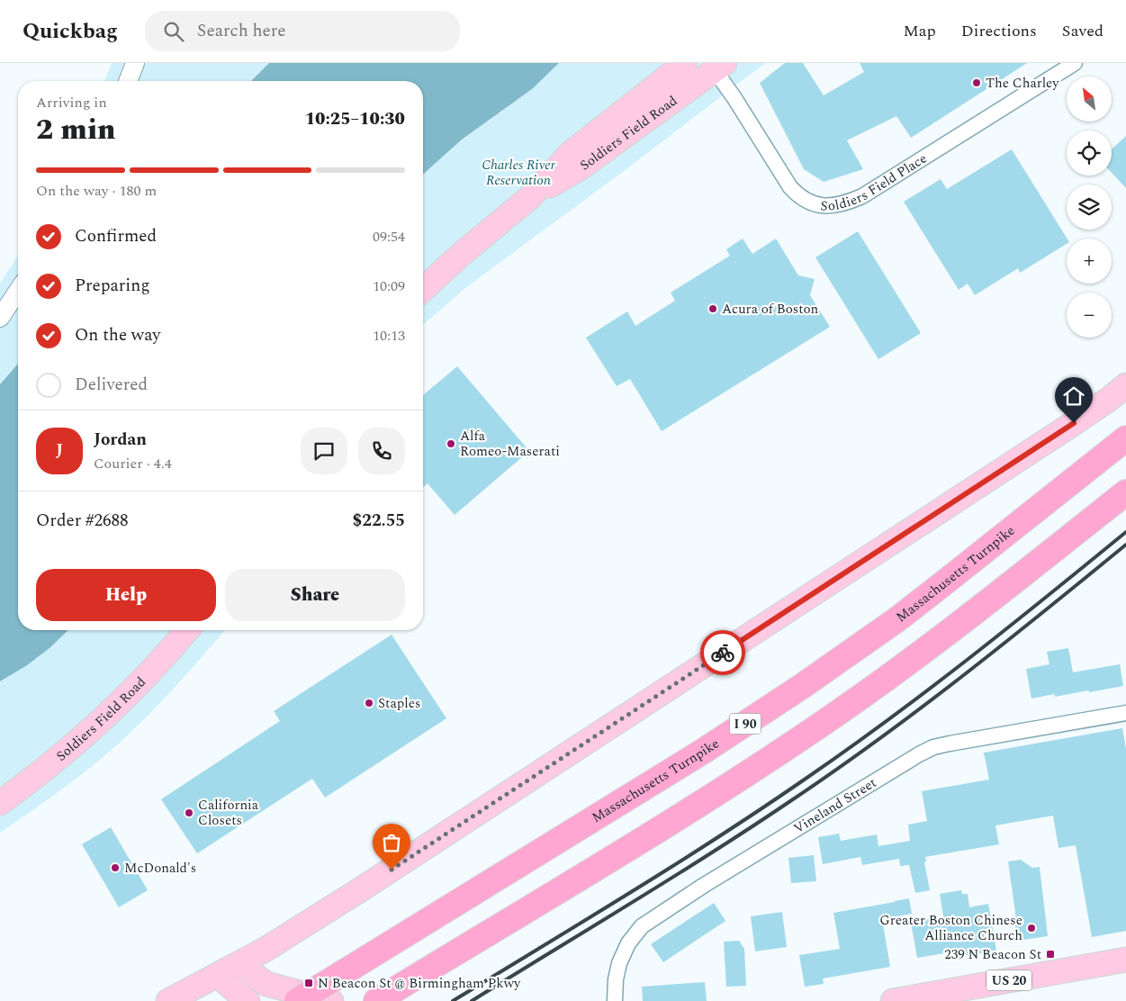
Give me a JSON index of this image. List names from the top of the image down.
{
  "streets": {
    "highway": ["Massachusetts Turnpike", "I 90"],
    "main road": ["Soldiers Field Road", "US 20"],
    "street": ["Soldiers Field Place", "Vineland Street"]
  },
  "crossings": [
    ["Soldiers Field Road", "Soldiers Field Place"]
  ],
  "parks": ["Charles River Reservation"],
  "places": {
    "other": [
      "The Charley",
      "Acura of Boston",
      "Alfa Romeo-Maserati",
      "Staples",
      "California Closets",
      "McDonald's",
      "Greater Boston Chinese Alliance Church"
    ],
    "transit": ["239 N Beacon St", "N Beacon St @ Birmingham Pkwy"]
  },
  "north": "top left",
  "page": {
    "header": "Quickbag",
    "search": "Search here",
    "nav": ["Map", "Directions", "Saved"],
    "map_buttons": ["+", "−"],
    "heading": ["2 min", "Arriving in", "10:25–10:30"],
    "panel": [
      "Jordan",
      "Courier · 4.4",
      "Order #2688",
      "$22.55"
    ],
    "bar": "On the way · 180 m",
    "list": [
      ["Confirmed", "09:54"],
      ["Preparing", "10:09"],
      ["On the way", "10:13"],
      "Delivered"
    ],
    "round": "J",
    "buttons": ["Help", "Share"]
  }
}
